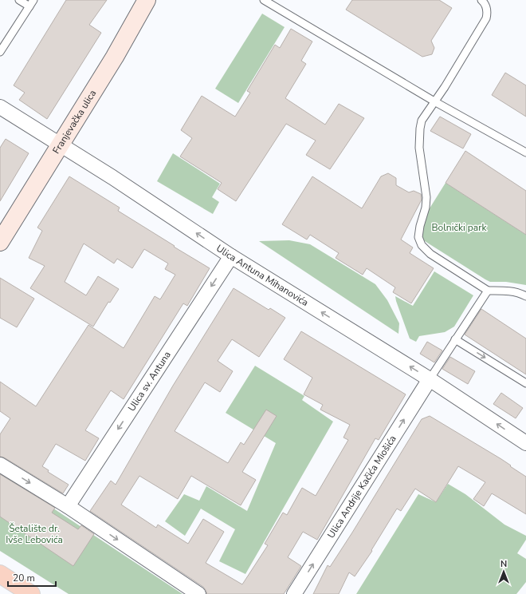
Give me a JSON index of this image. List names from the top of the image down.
{
  "streets": {
    "main road": ["Franjevačka ulica"],
    "street": ["Ulica Antuna Mihanovića", "Ulica sv. Antuna", "Ulica Andrije Kačića Miošića"]
  },
  "crossings": [
    ["Franjevačka ulica", "Ulica Antuna Mihanovića"],
    ["Ulica Antuna Mihanovića", "Ulica sv. Antuna"],
    ["Ulica Antuna Mihanovića", "Ulica Andrije Kačića Miošića"]
  ],
  "one_way": ["Ulica Antuna Mihanovića", "Ulica sv. Antuna", "Ulica Andrije Kačića Miošića"],
  "parks": ["Bolnički park", "Šetalište dr. Ivše Lebovića"],
  "scale_bar": "20 m",
  "north": "top"
}
